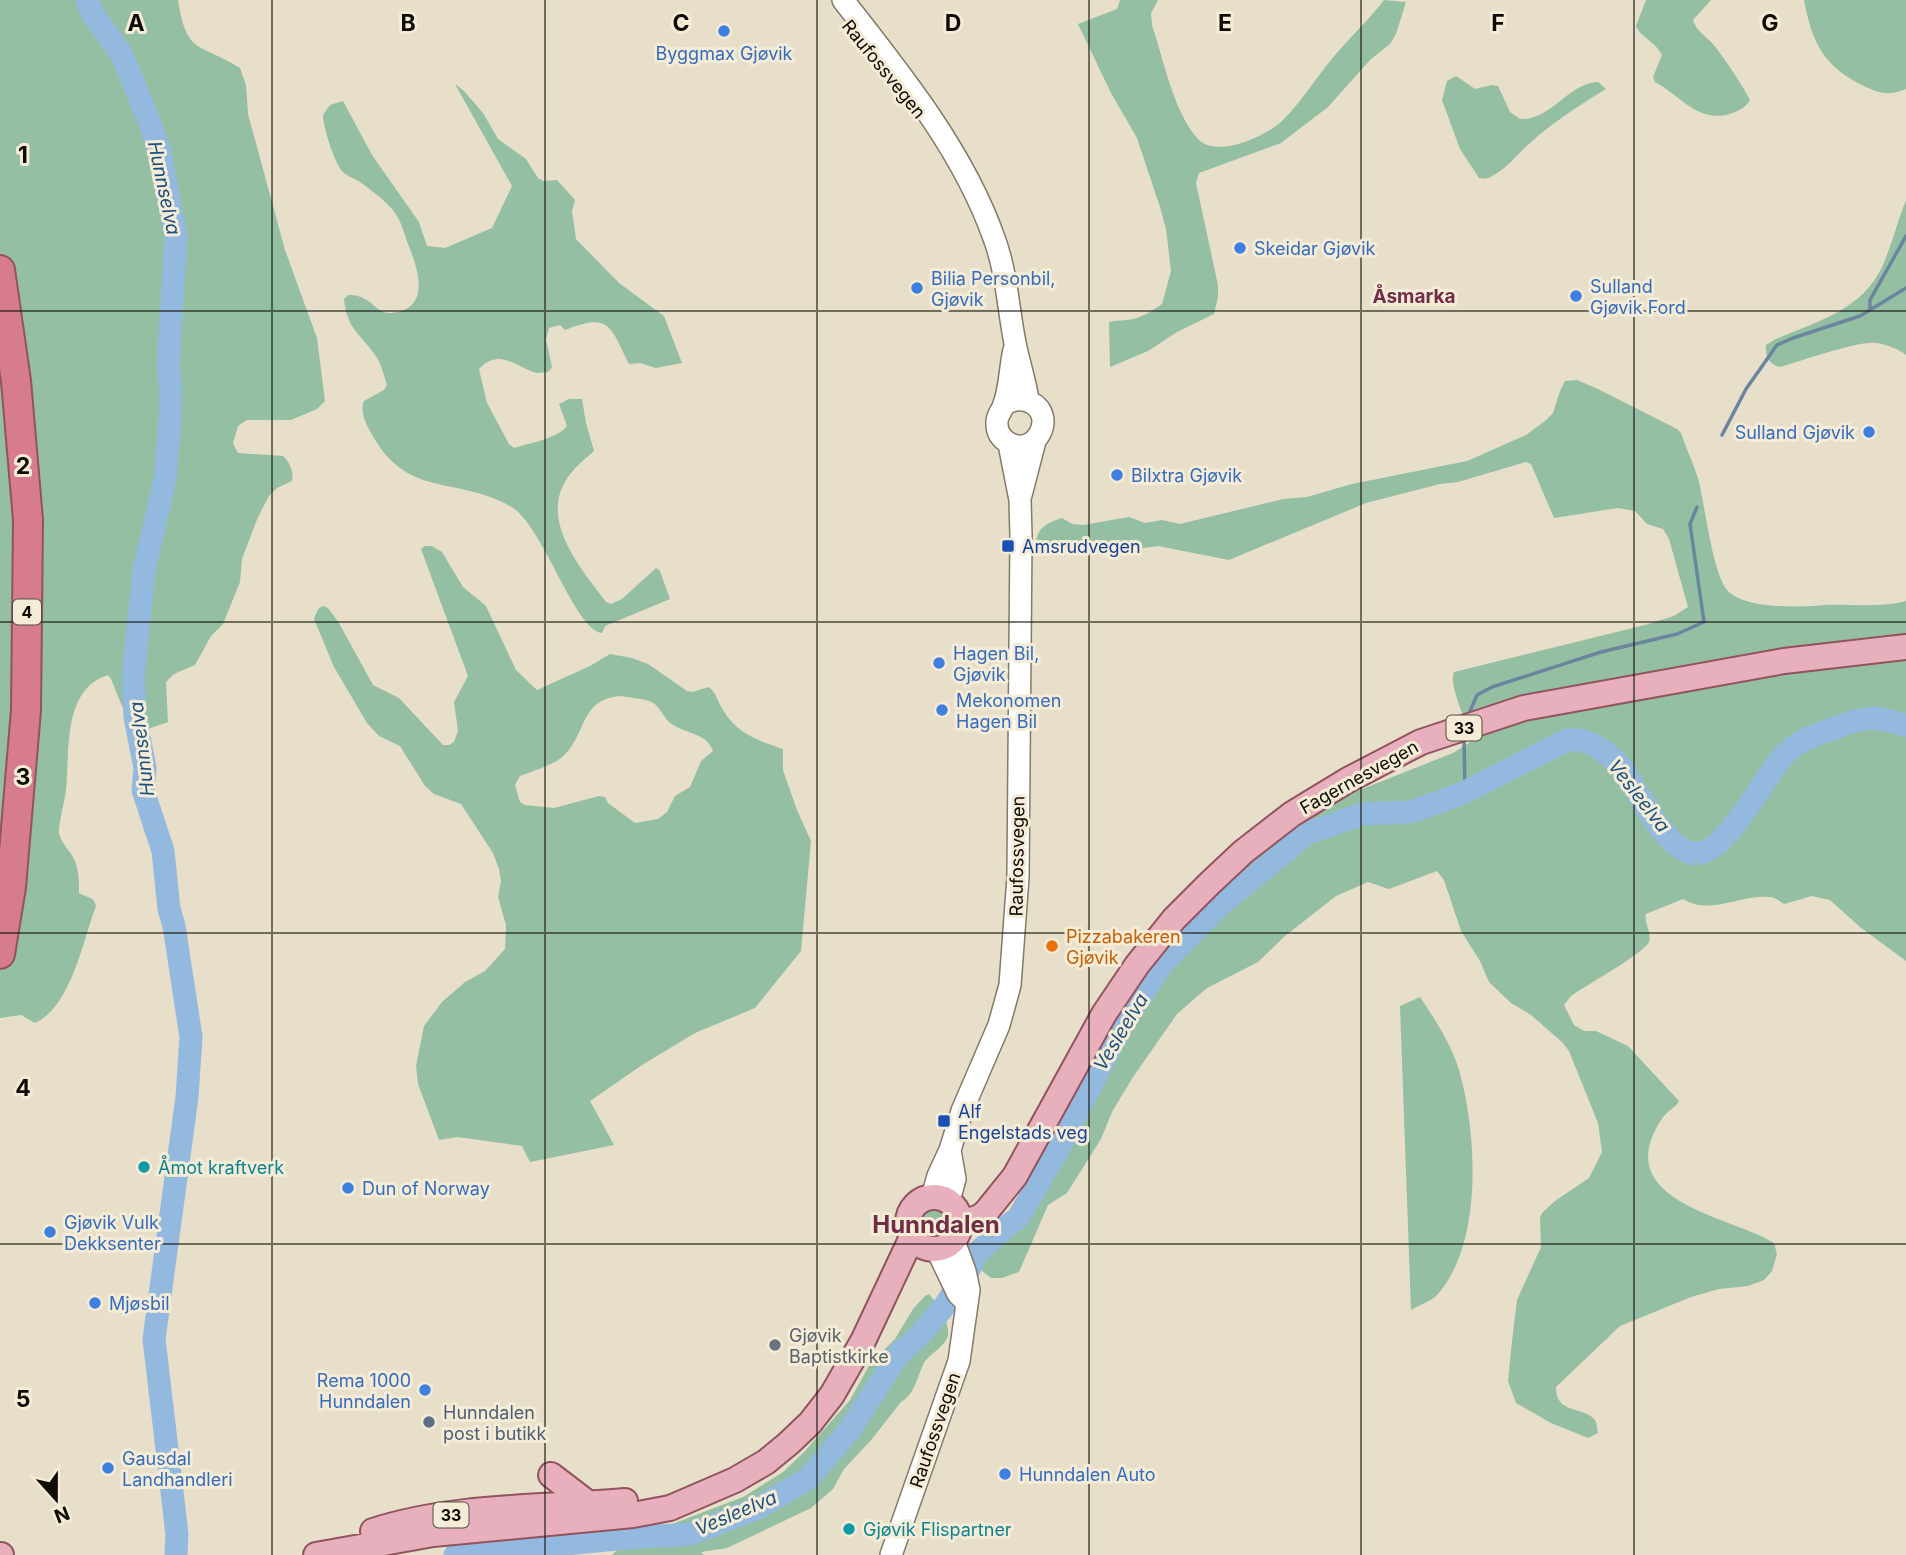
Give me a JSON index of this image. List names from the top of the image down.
{
  "streets": {
    "highway": ["4"],
    "main road": ["Raufossvegen", "33", "Fagernesvegen"]
  },
  "crossings": [
    ["Raufossvegen", "33"],
    ["Raufossvegen", "Fagernesvegen"],
    ["33", "Fagernesvegen"]
  ],
  "districts": ["Åsmarka", "Hunndalen"],
  "water": ["Hunnselva", "Vesleelva"],
  "places": {
    "other": [
      "Byggmax Gjøvik",
      "Skeidar Gjøvik",
      "Bilia Personbil, Gjøvik",
      "Sulland Gjøvik Ford",
      "Sulland Gjøvik",
      "Bilxtra Gjøvik",
      "Hagen Bil, Gjøvik",
      "Mekonomen Hagen Bil",
      "Pizzabakeren Gjøvik",
      "Åmot kraftverk",
      "Dun of Norway",
      "Gjøvik Vulk Dekksenter",
      "Mjøsbil",
      "Gjøvik Baptistkirke",
      "Rema 1000 Hunndalen",
      "Hunndalen post i butikk",
      "Gausdal Landhandleri",
      "Hunndalen Auto",
      "Gjøvik Flispartner"
    ],
    "transit": ["Amsrudvegen", "Alf Engelstads veg"]
  },
  "north": "bottom",
  "grid": {
    "columns": [
      "A",
      "B",
      "C",
      "D",
      "E",
      "F",
      "G"
    ],
    "rows": [
      "1",
      "2",
      "3",
      "4",
      "5"
    ]
  }
}
